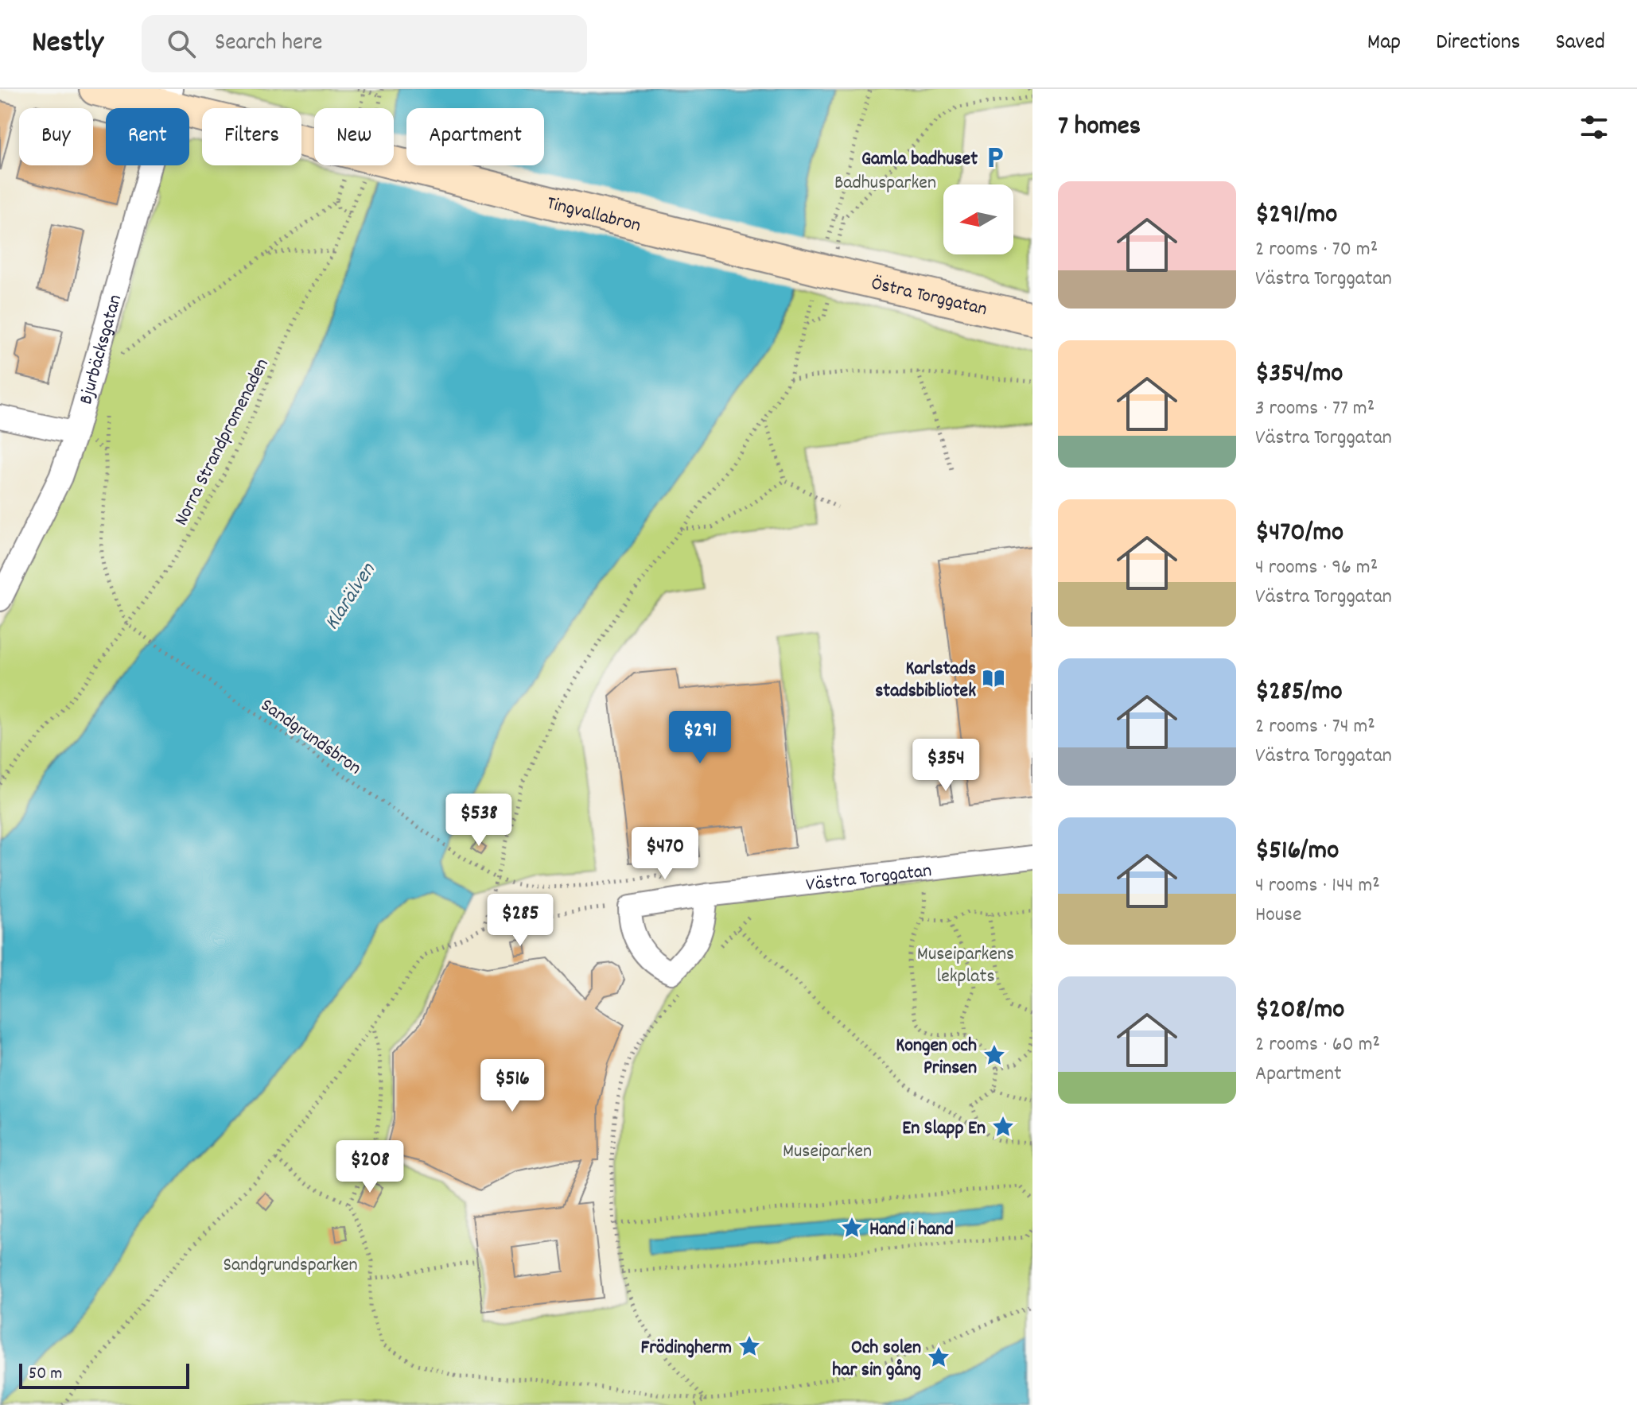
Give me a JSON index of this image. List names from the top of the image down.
{
  "streets": {
    "street": [
      "Tingvallabron",
      "Östra Torggatan",
      "Bjurbäcksgatan",
      "Västra Torggatan"
    ],
    "path": ["Norra Strandpromenaden", "Sandgrundsbron"]
  },
  "crossings": [
    ["Tingvallabron", "Östra Torggatan"],
    ["Tingvallabron", "Bjurbäcksgatan"],
    ["Norra Strandpromenaden", "Sandgrundsbron"]
  ],
  "water": ["Klarälven"],
  "parks": [
    "Badhusparken",
    "Museiparkens lekplats",
    "Museiparken",
    "Sandgrundsparken"
  ],
  "places": {
    "parking": ["Gamla badhuset"],
    "library": ["Karlstads stadsbibliotek"],
    "place": [
      "Kongen och Prinsen",
      "En Slapp En",
      "Hand i hand",
      "Frödingherm",
      "Och solen har sin gång"
    ]
  },
  "scale_bar": "50 m",
  "north": "left",
  "page": {
    "header": "Nestly",
    "search": "Search here",
    "nav": ["Map", "Directions", "Saved"],
    "heading": "7 homes",
    "chip": [
      "Buy",
      "Rent",
      "Filters",
      "New",
      "Apartment"
    ],
    "list": [
      {
        "name": "$291/mo",
        "note": "2 rooms · 70 m² · Västra Torggatan"
      },
      {
        "name": "$354/mo",
        "note": "3 rooms · 77 m² · Västra Torggatan"
      },
      {
        "name": "$470/mo",
        "note": "4 rooms · 96 m² · Västra Torggatan"
      },
      {
        "name": "$285/mo",
        "note": "2 rooms · 74 m² · Västra Torggatan"
      },
      {
        "name": "$516/mo",
        "note": "4 rooms · 144 m² · House"
      },
      {
        "name": "$208/mo",
        "note": "2 rooms · 60 m² · Apartment"
      }
    ],
    "price": [
      "$291",
      "$354",
      "$538",
      "$470",
      "$285",
      "$516",
      "$208"
    ],
    "scale": "50 m"
  }
}
